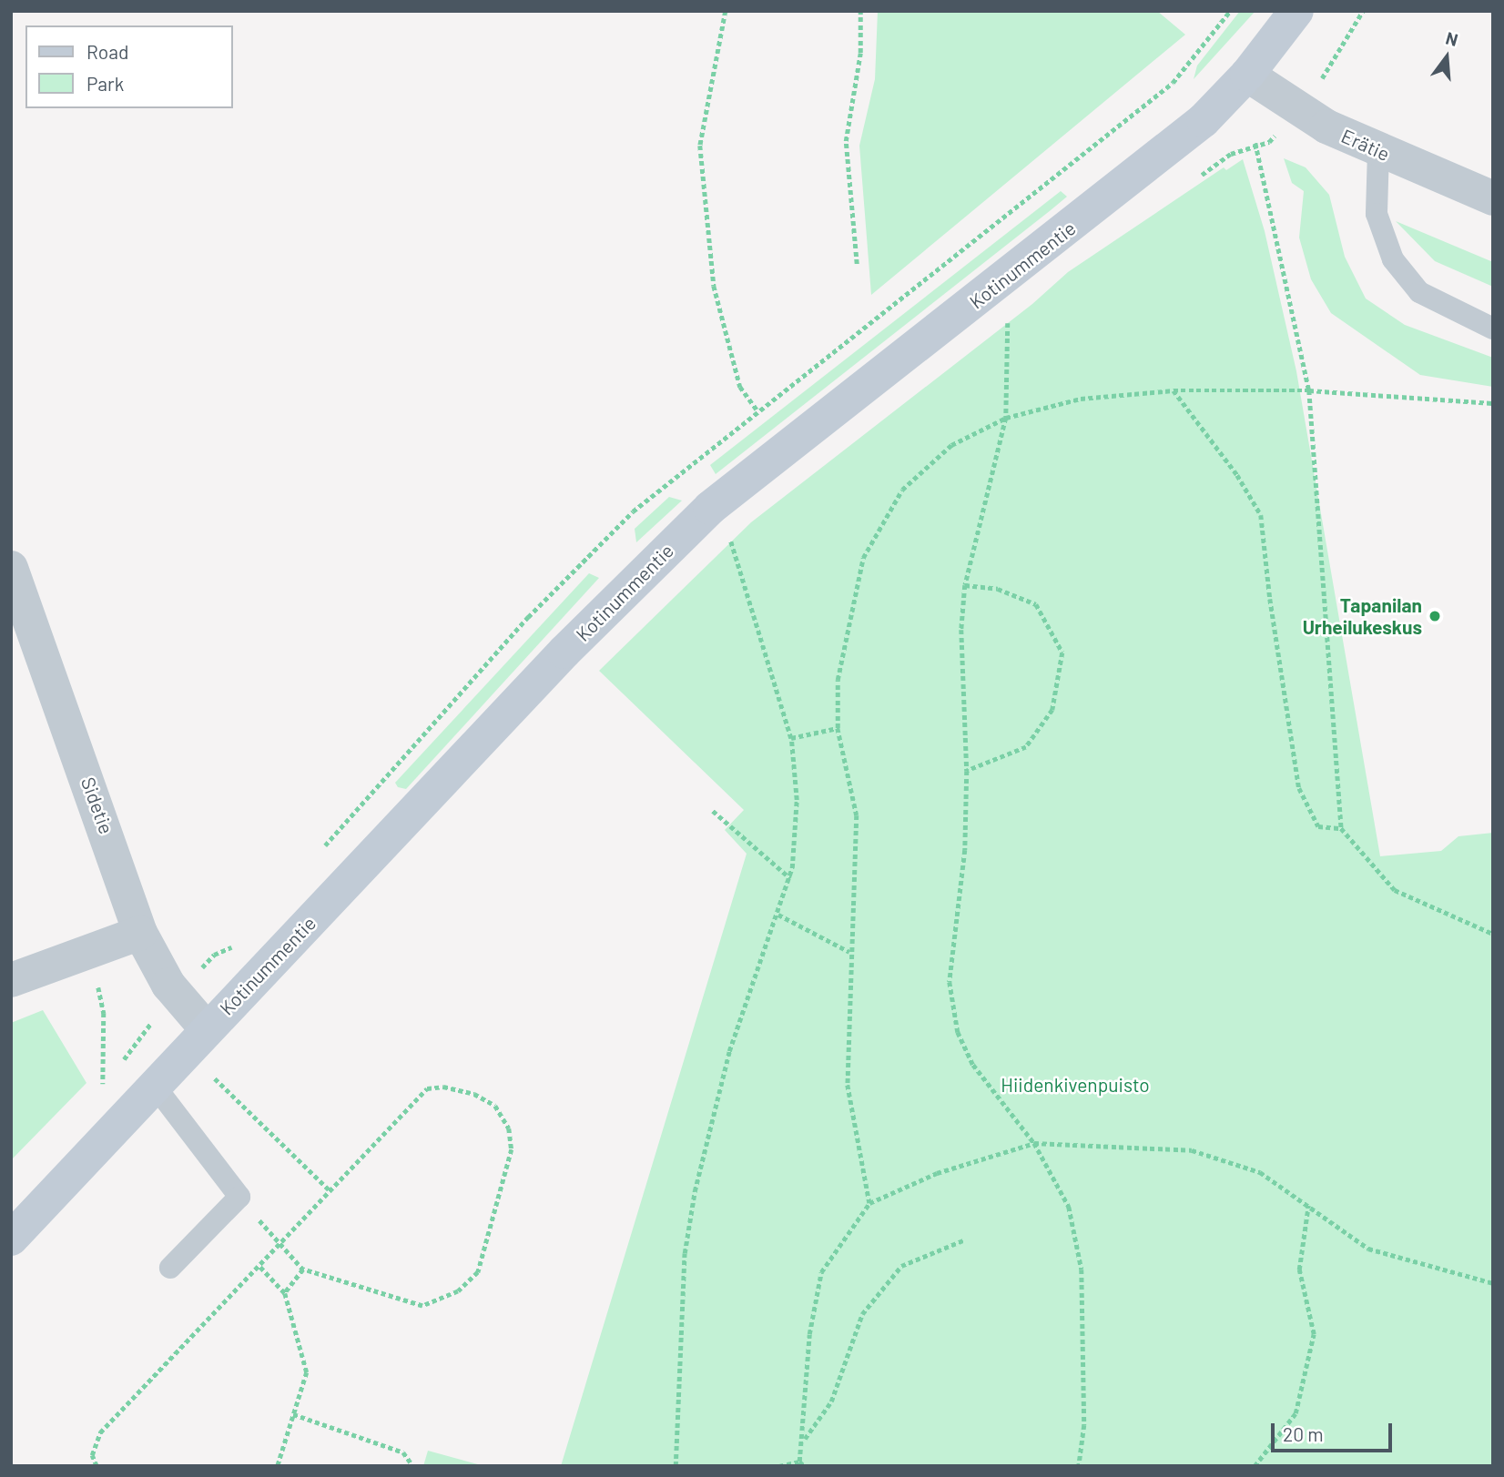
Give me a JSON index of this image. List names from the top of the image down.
{
  "streets": {
    "main road": ["Kotinummentie"],
    "street": ["Erätie", "Sidetie"]
  },
  "crossings": [
    ["Erätie", "Kotinummentie"],
    ["Kotinummentie", "Sidetie"]
  ],
  "parks": ["Hiidenkivenpuisto"],
  "places": ["Tapanilan Urheilukeskus"],
  "legend": ["Road", "Park"],
  "scale_bar": "20 m",
  "north": "top"
}
